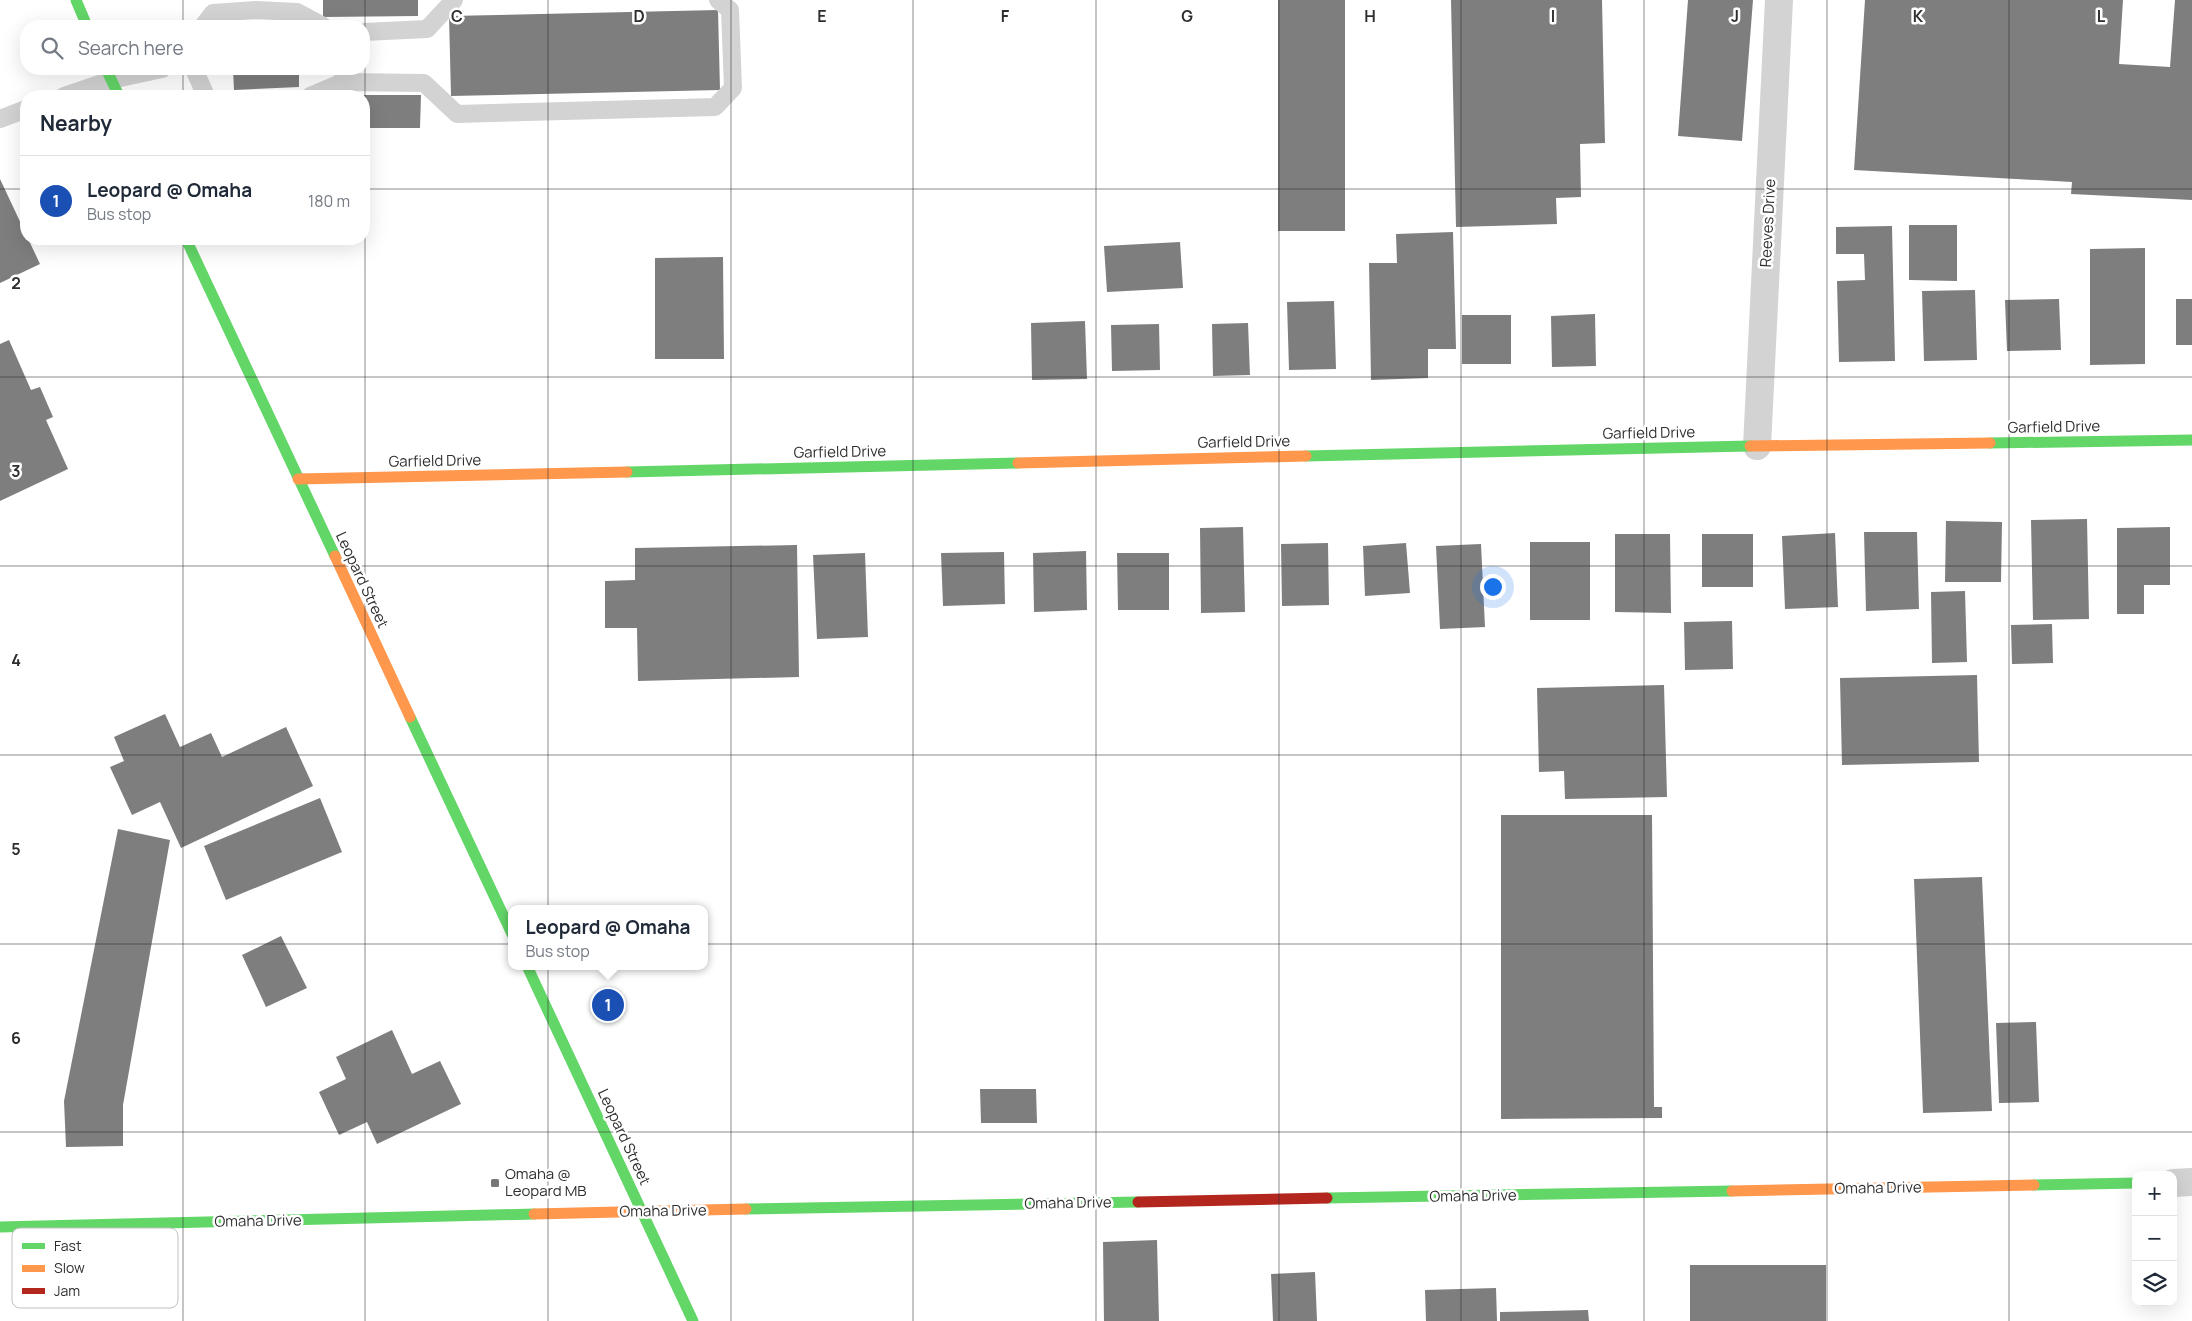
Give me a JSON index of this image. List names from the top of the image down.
{
  "streets": {
    "street": [
      "Reeves Drive",
      "Garfield Drive",
      "Leopard Street",
      "Omaha Drive"
    ]
  },
  "crossings": [
    ["Reeves Drive", "Garfield Drive"],
    ["Garfield Drive", "Leopard Street"],
    ["Leopard Street", "Omaha Drive"]
  ],
  "places": {
    "transit": ["Omaha @ Leopard MB"]
  },
  "legend": ["Fast", "Slow", "Jam"],
  "page": {
    "search": "Search here",
    "heading": "Nearby",
    "list": [
      {
        "mark": "1",
        "name": "Leopard @ Omaha",
        "note": "Bus stop",
        "value": "180 m"
      }
    ],
    "popup": ["Leopard @ Omaha", "Bus stop"],
    "pins": "1",
    "map_buttons": ["+", "−"]
  },
  "grid": {
    "columns": [
      "C",
      "D",
      "E",
      "F",
      "G",
      "H",
      "I",
      "J",
      "K",
      "L"
    ],
    "rows": [
      "2",
      "3",
      "4",
      "5",
      "6"
    ]
  }
}
